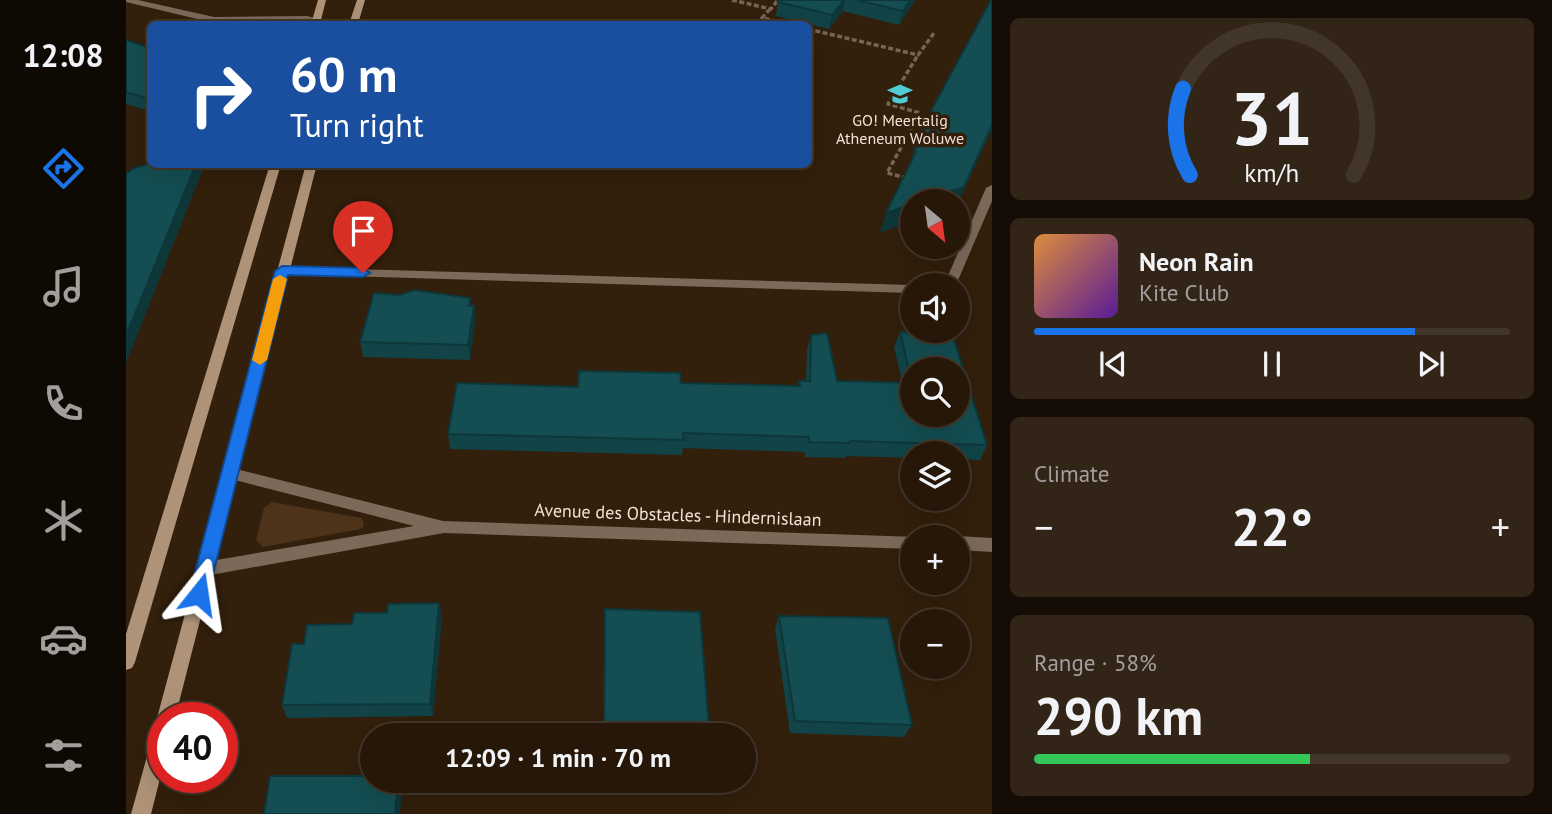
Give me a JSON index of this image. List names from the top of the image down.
{
  "streets": {
    "street": ["Avenue des Obstacles - Hindernislaan"]
  },
  "places": {
    "school or university": ["GO! Meertalig Atheneum Woluwe"]
  },
  "north": "bottom right",
  "page": {
    "tabs": "12:08",
    "turn": ["60 m", "Turn right"],
    "map_buttons": ["+", "−"],
    "song": ["Neon Rain", "Kite Club"],
    "tile": [
      "Climate",
      ["Range · 58%", "290 km"]
    ],
    "heat": ["−", "22°", "+"],
    "limit": "40",
    "trip": "12:09 · 1 min · 70 m",
    "gauge": ["31", "km/h"]
  }
}
